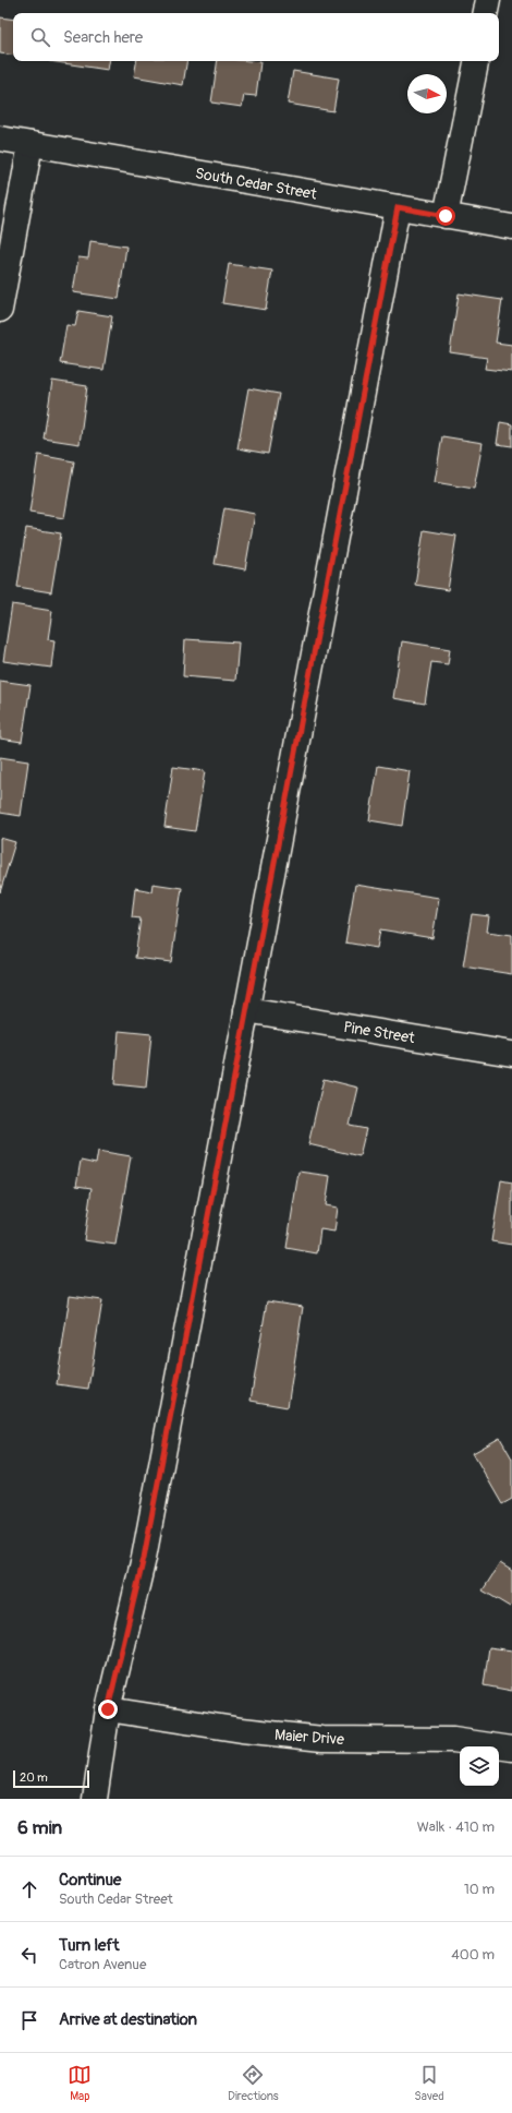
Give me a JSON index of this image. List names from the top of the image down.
{
  "streets": {
    "street": ["South Cedar Street", "Pine Street", "Maier Drive"]
  },
  "scale_bar": "20 m",
  "north": "right",
  "page": {
    "search": "Search here",
    "scale": "20 m",
    "heading": ["6 min", "Walk · 410 m"],
    "list": [
      ["Continue", "South Cedar Street", "10 m"],
      ["Turn left", "Catron Avenue", "400 m"],
      "Arrive at destination"
    ],
    "nav": ["Map", "Directions", "Saved"]
  }
}
